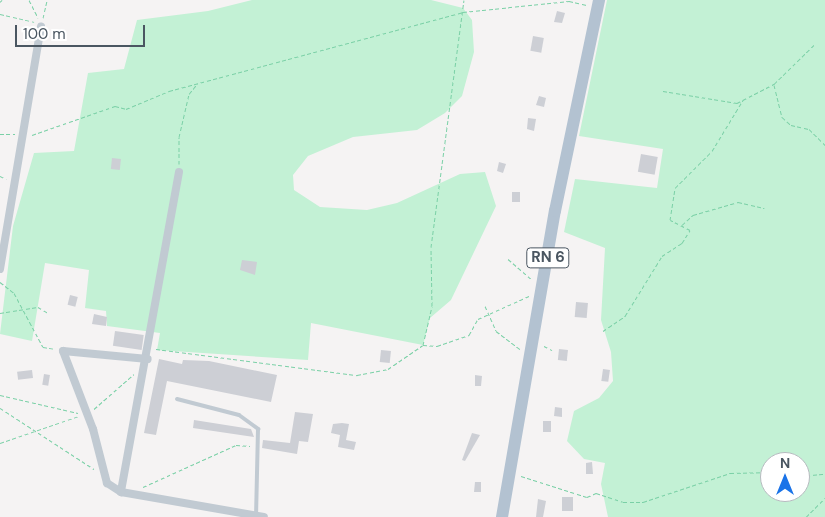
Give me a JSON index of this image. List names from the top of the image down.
{
  "streets": {
    "main road": ["RN 6"]
  },
  "scale_bar": "100 m",
  "north": "top"
}
